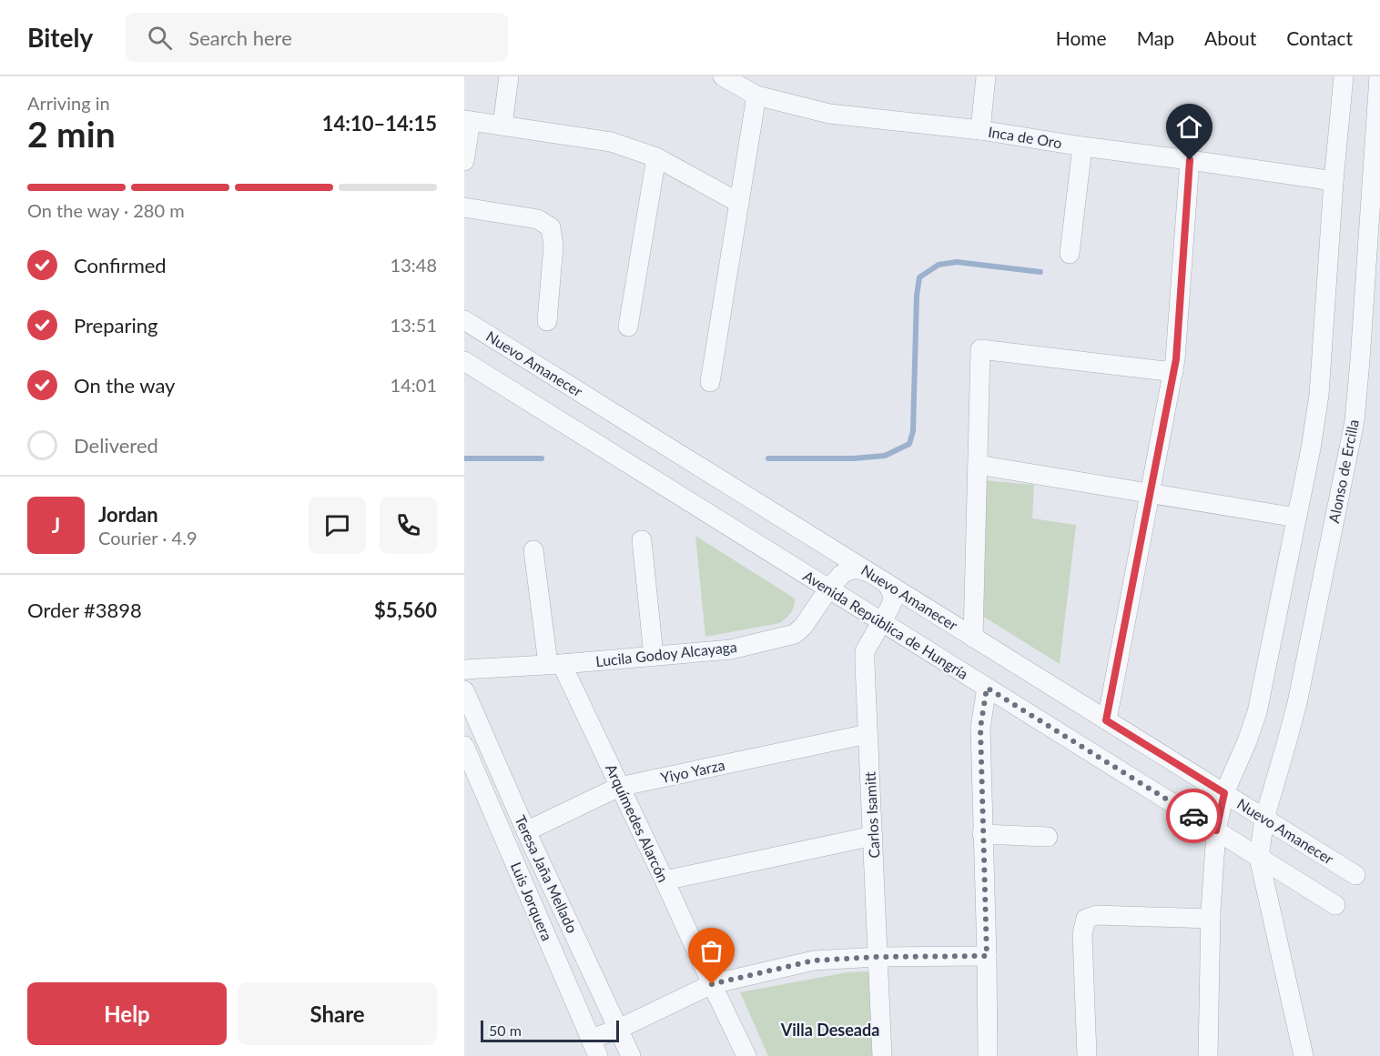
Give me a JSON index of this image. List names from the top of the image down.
{
  "streets": {
    "street": [
      "Inca de Oro",
      "Nuevo Amanecer",
      "Alonso de Ercilla",
      "Avenida República de Hungría",
      "Lucila Godoy Alcayaga",
      "Yiyo Yarza",
      "Carlos Isamitt",
      "Arquímedes Alarcón",
      "Teresa Jaña Mellado",
      "Luis Jorquera"
    ]
  },
  "crossings": [
    ["Nuevo Amanecer", "Alonso de Ercilla"],
    ["Nuevo Amanecer", "Lucila Godoy Alcayaga"],
    ["Nuevo Amanecer", "Carlos Isamitt"],
    ["Alonso de Ercilla", "Avenida República de Hungría"],
    ["Avenida República de Hungría", "Lucila Godoy Alcayaga"],
    ["Avenida República de Hungría", "Carlos Isamitt"],
    ["Lucila Godoy Alcayaga", "Arquímedes Alarcón"],
    ["Yiyo Yarza", "Carlos Isamitt"],
    ["Yiyo Yarza", "Arquímedes Alarcón"],
    ["Yiyo Yarza", "Teresa Jaña Mellado"]
  ],
  "districts": ["Villa Deseada"],
  "scale_bar": "50 m",
  "page": {
    "header": "Bitely",
    "search": "Search here",
    "nav": [
      "Home",
      "Map",
      "About",
      "Contact"
    ],
    "heading": ["2 min", "Arriving in", "14:10–14:15"],
    "panel": [
      "Jordan",
      "Courier · 4.9",
      "Order #3898",
      "$5,560"
    ],
    "bar": "On the way · 280 m",
    "list": [
      ["Confirmed", "13:48"],
      ["Preparing", "13:51"],
      ["On the way", "14:01"],
      "Delivered"
    ],
    "round": "J",
    "buttons": ["Help", "Share"],
    "scale": "50 m"
  }
}
